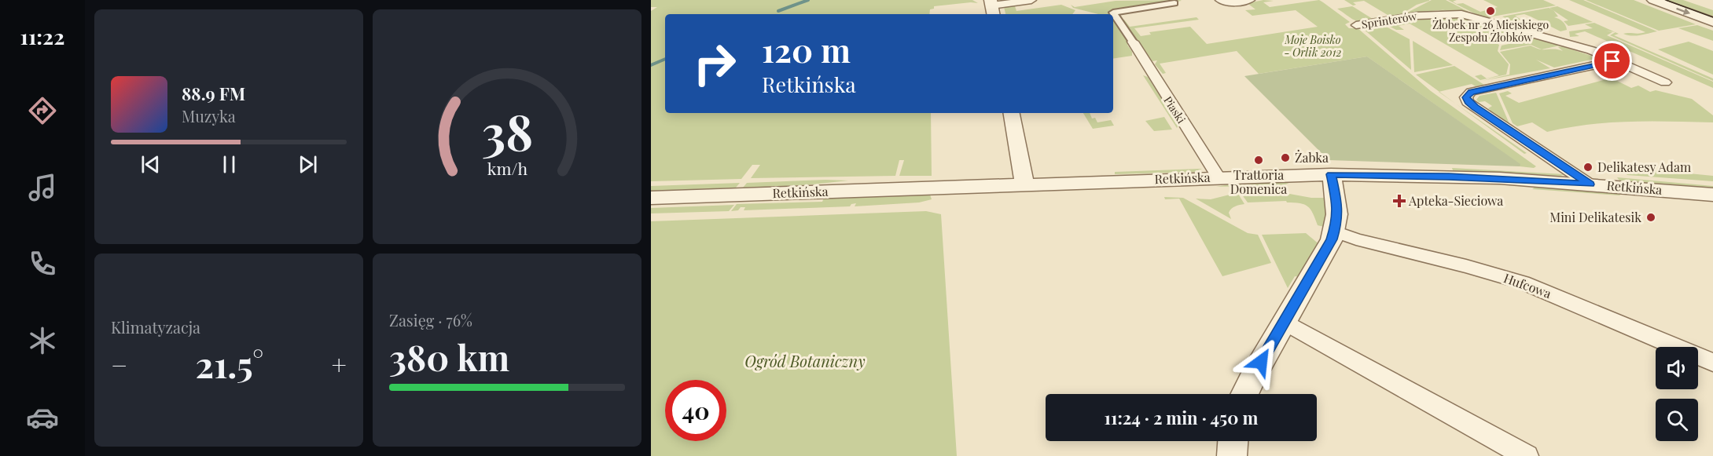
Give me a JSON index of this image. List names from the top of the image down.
{
  "streets": {
    "street": [
      "Sprinterów",
      "Piaski",
      "Retkińska",
      "Hufcowa"
    ]
  },
  "crossings": [
    ["Piaski", "Retkińska"]
  ],
  "parks": ["Moje Boisko - Orlik 2012", "Ogród Botaniczny"],
  "places": {
    "other": [
      "Żłobek nr 26 Miejskiego Zespołu Żłobków",
      "Żabka",
      "Trattoria Domenica",
      "Delikatesy Adam",
      "Mini Delikatesik"
    ],
    "health": ["Apteka-Sieciowa"]
  },
  "page": {
    "tabs": "11:22",
    "turn": ["120 m", "Retkińska"],
    "song": ["88.9 FM", "Muzyka"],
    "tile": [
      "Klimatyzacja",
      ["Zasięg · 76%", "380 km"]
    ],
    "heat": ["−", "21.5°", "+"],
    "limit": "40",
    "trip": "11:24 · 2 min · 450 m",
    "gauge": ["38", "km/h"]
  }
}
